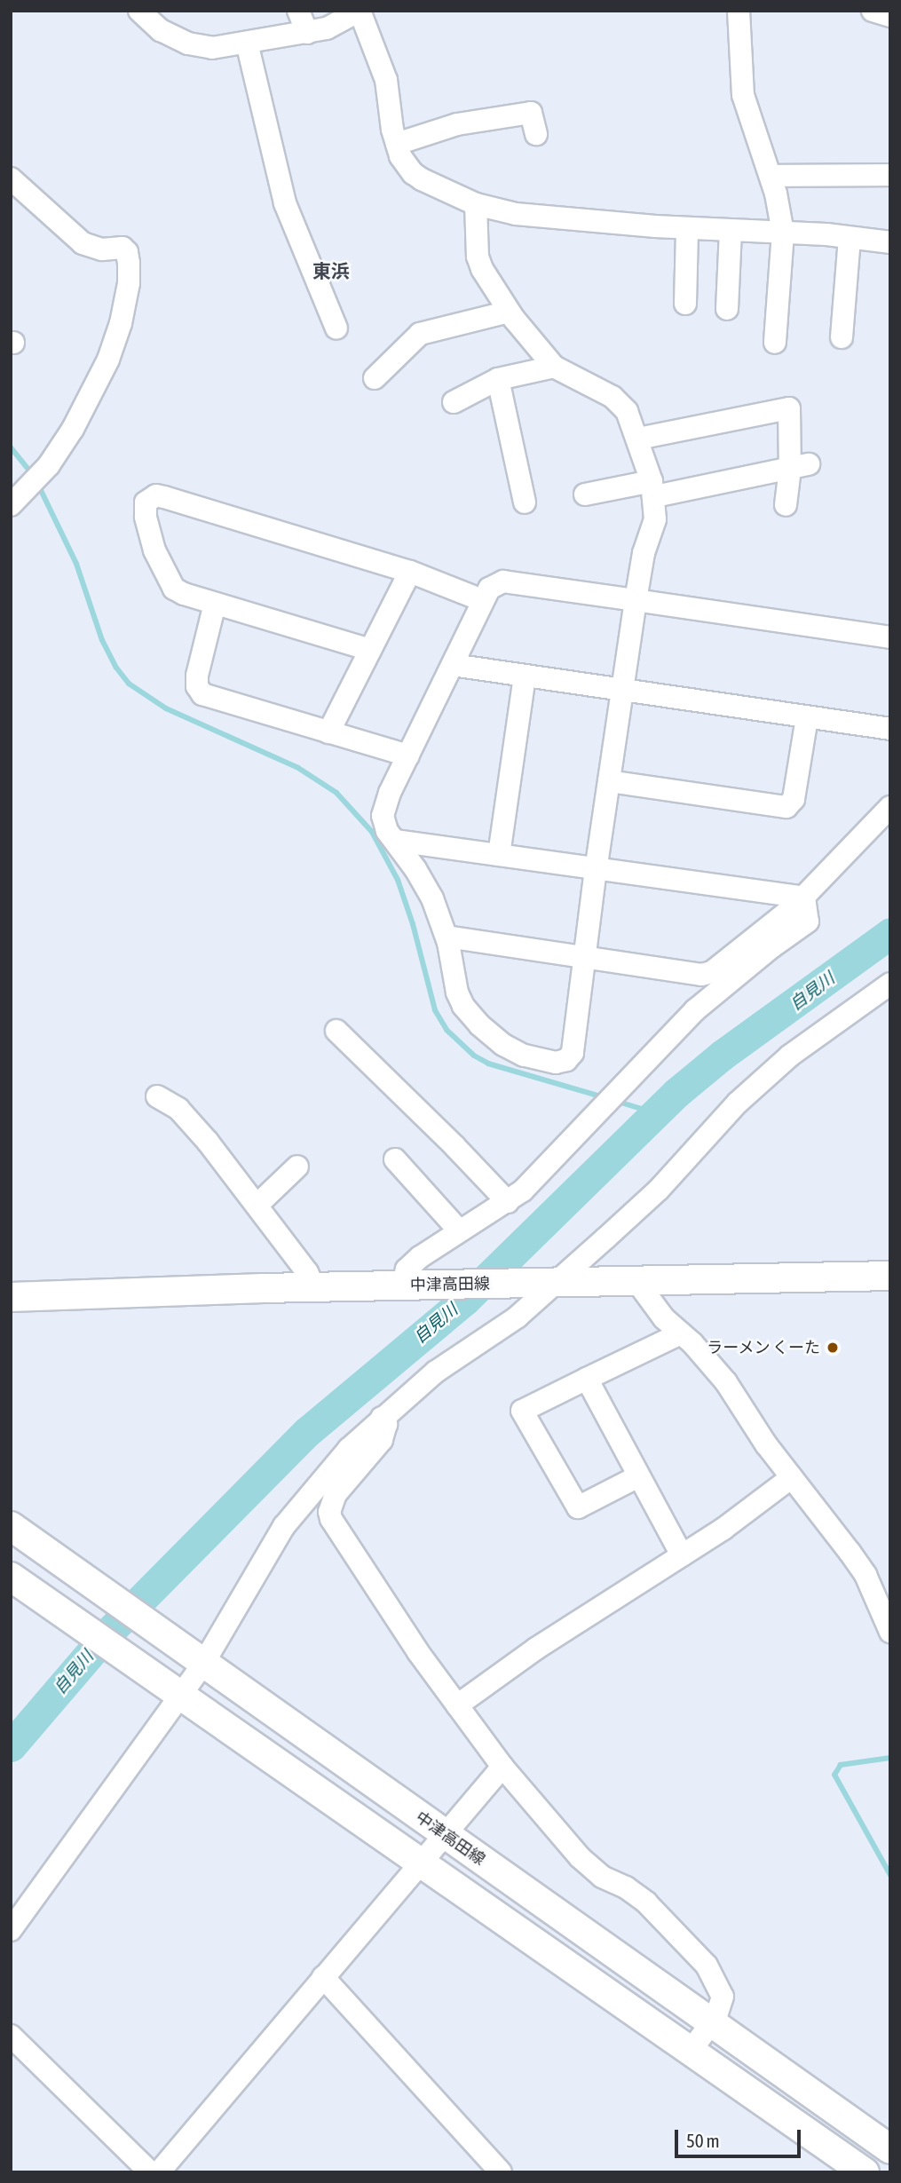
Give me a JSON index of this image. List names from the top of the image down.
{
  "streets": {
    "main road": ["中津高田線"]
  },
  "districts": ["東浜"],
  "water": ["自見川"],
  "places": ["ラーメン くーた"],
  "scale_bar": "50 m"
}
